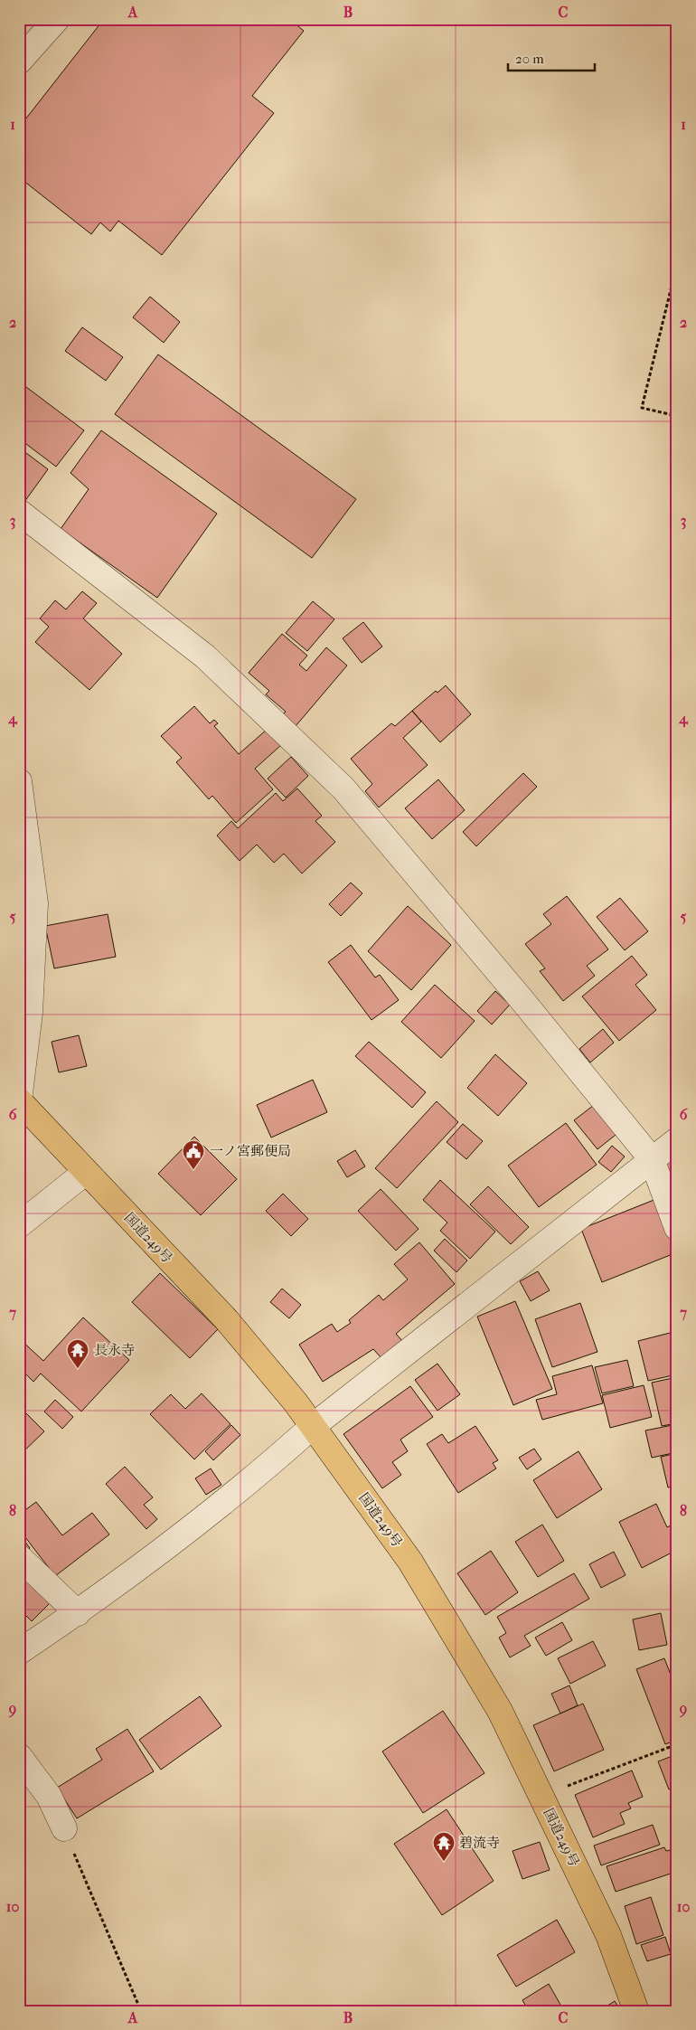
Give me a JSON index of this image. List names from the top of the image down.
{
  "streets": {
    "highway": ["国道249号"]
  },
  "places": {
    "public building": ["一ノ宮郵便局"],
    "temple": ["長永寺", "碧流寺"]
  },
  "scale_bar": "20 m",
  "grid": {
    "columns": ["A", "B", "C"],
    "rows": [
      "1",
      "2",
      "3",
      "4",
      "5",
      "6",
      "7",
      "8",
      "9",
      "10"
    ]
  }
}
